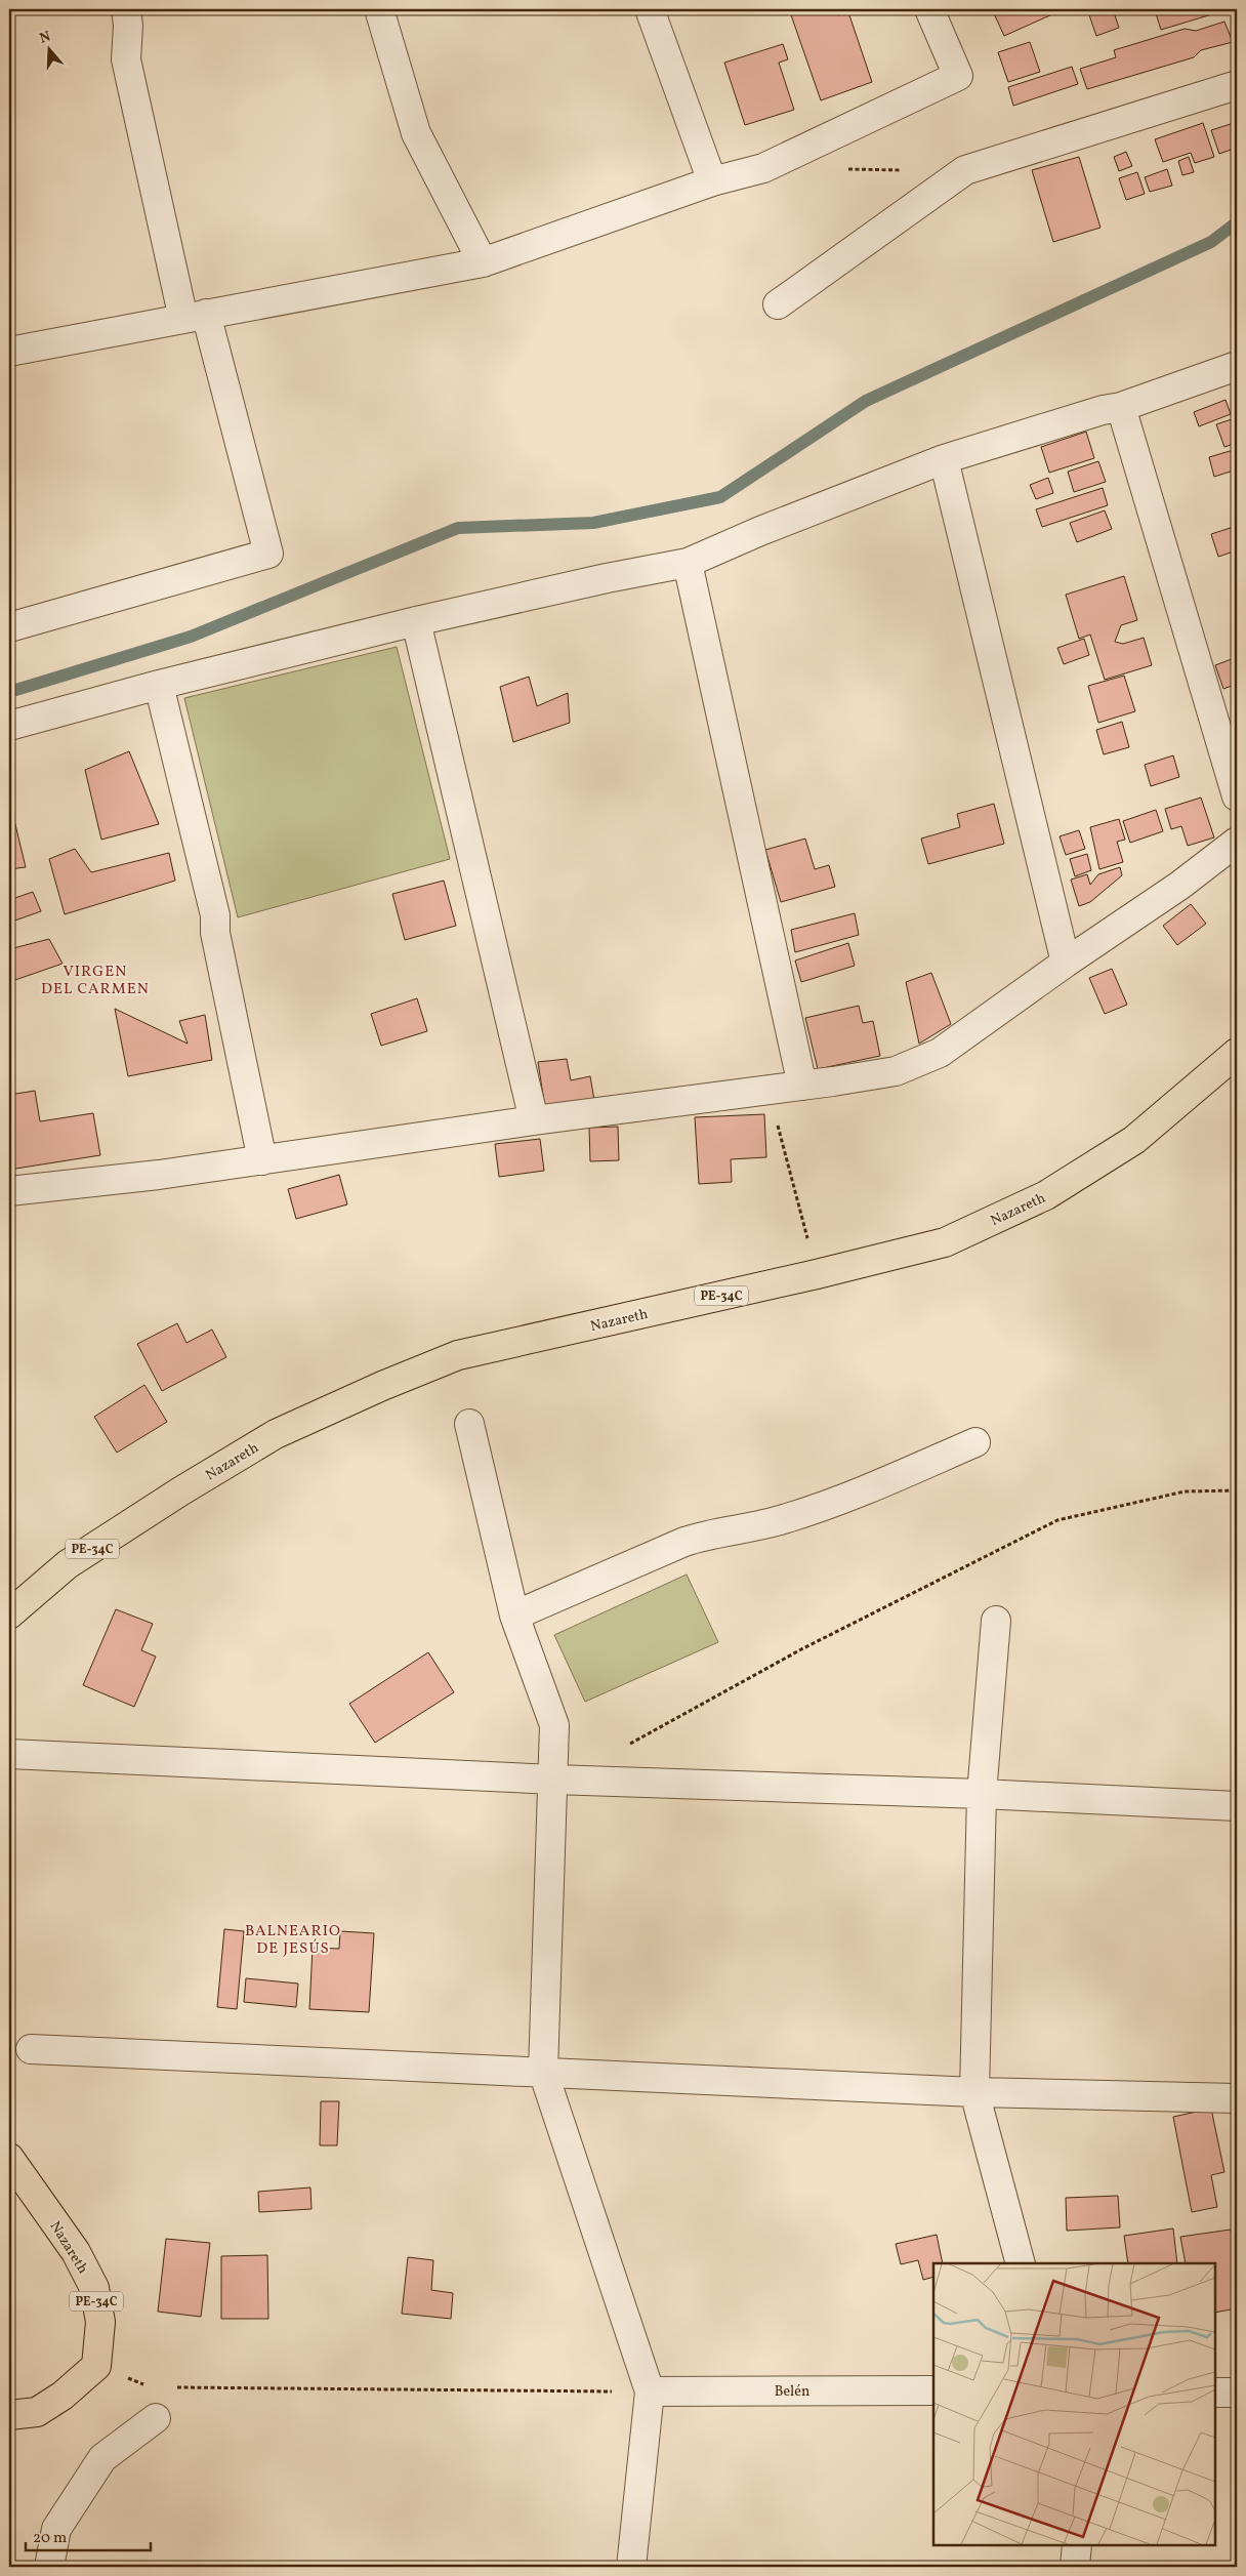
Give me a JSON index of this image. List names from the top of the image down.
{
  "streets": {
    "main road": ["Nazareth", "PE-34C"],
    "street": ["Belén"]
  },
  "districts": ["VIRGEN DEL CARMEN", "BALNEARIO DE JESÚS"],
  "scale_bar": "20 m",
  "north": "top"
}
